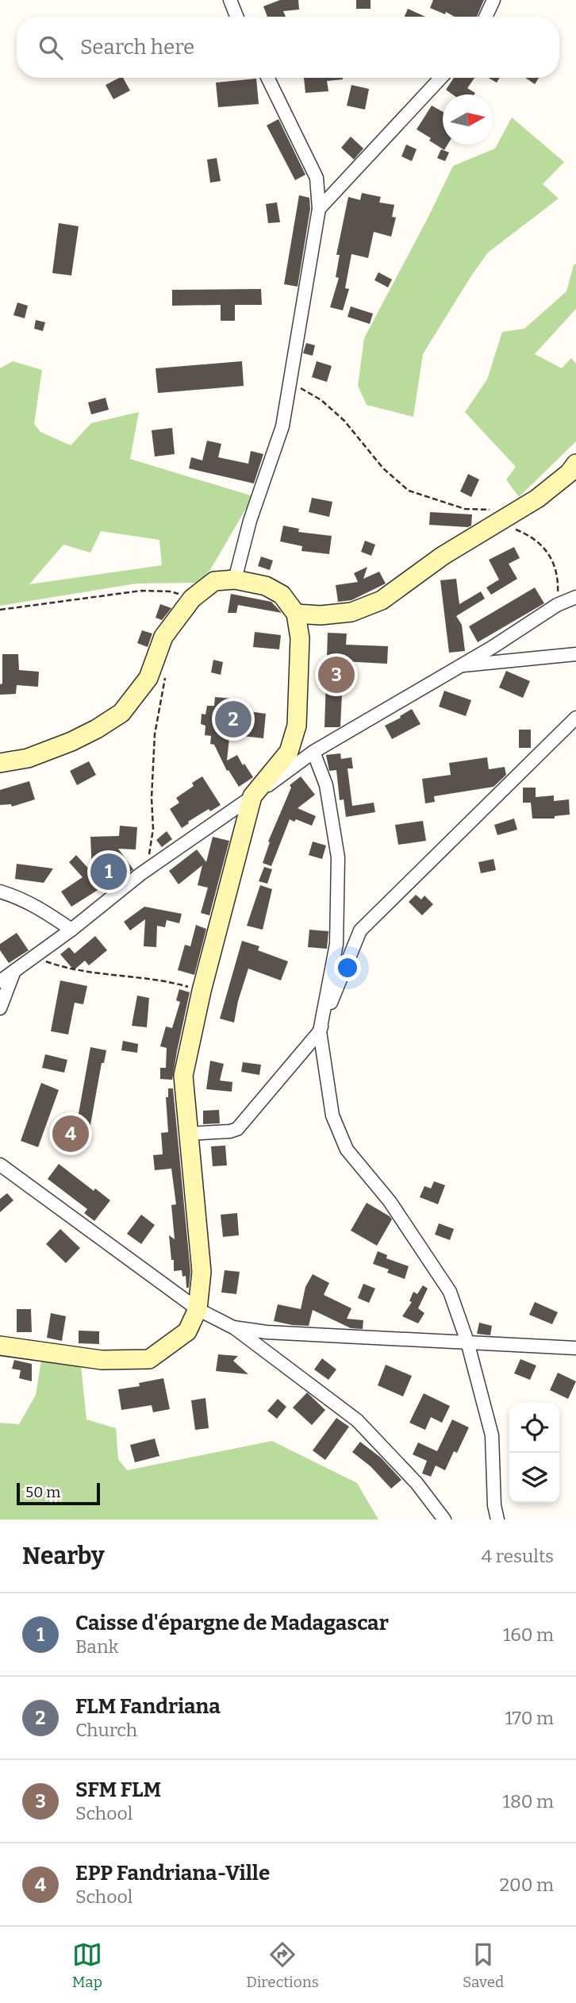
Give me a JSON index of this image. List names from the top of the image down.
{
  "scale_bar": "50 m",
  "north": "right",
  "page": {
    "search": "Search here",
    "pins": [
      "3",
      "2",
      "1",
      "4"
    ],
    "scale": "50 m",
    "heading": ["Nearby", "4 results"],
    "list": [
      {
        "mark": "1",
        "name": "Caisse d'épargne de Madagascar",
        "note": "Bank",
        "value": "160 m"
      },
      {
        "mark": "2",
        "name": "FLM Fandriana",
        "note": "Church",
        "value": "170 m"
      },
      {
        "mark": "3",
        "name": "SFM FLM",
        "note": "School",
        "value": "180 m"
      },
      {
        "mark": "4",
        "name": "EPP Fandriana-Ville",
        "note": "School",
        "value": "200 m"
      }
    ],
    "nav": ["Map", "Directions", "Saved"]
  }
}
